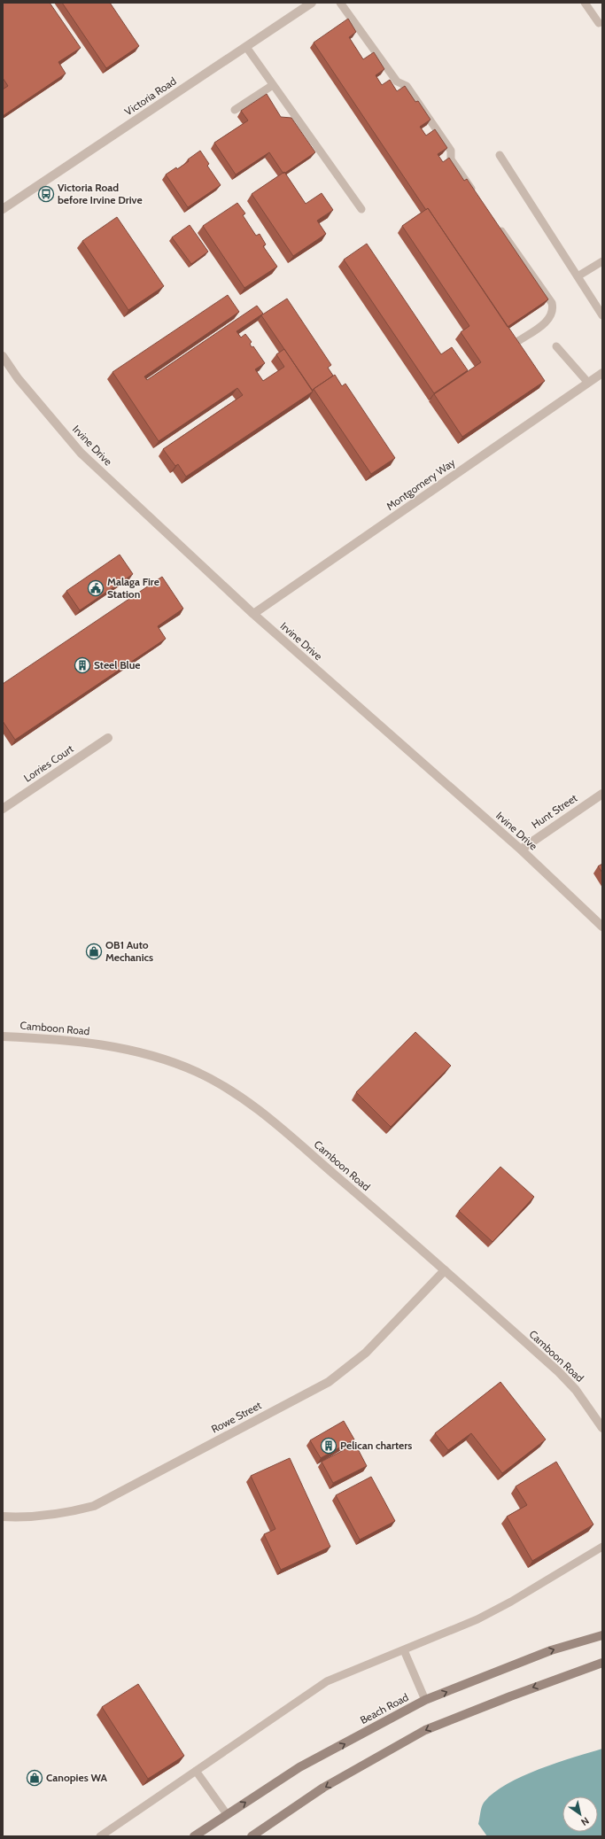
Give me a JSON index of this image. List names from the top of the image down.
{
  "streets": {
    "main road": ["Beach Road"],
    "street": [
      "Victoria Road",
      "Irvine Drive",
      "Montgomery Way",
      "Lorries Court",
      "Hunt Street",
      "Camboon Road",
      "Rowe Street"
    ]
  },
  "crossings": [
    ["Irvine Drive", "Montgomery Way"],
    ["Irvine Drive", "Hunt Street"],
    ["Camboon Road", "Rowe Street"]
  ],
  "places": {
    "bus stop": ["Victoria Road before Irvine Drive"],
    "public building": ["Malaga Fire Station"],
    "building": ["Steel Blue", "Pelican charters"],
    "shop": ["OB1 Auto Mechanics", "Canopies WA"]
  },
  "north": "bottom right"
}
